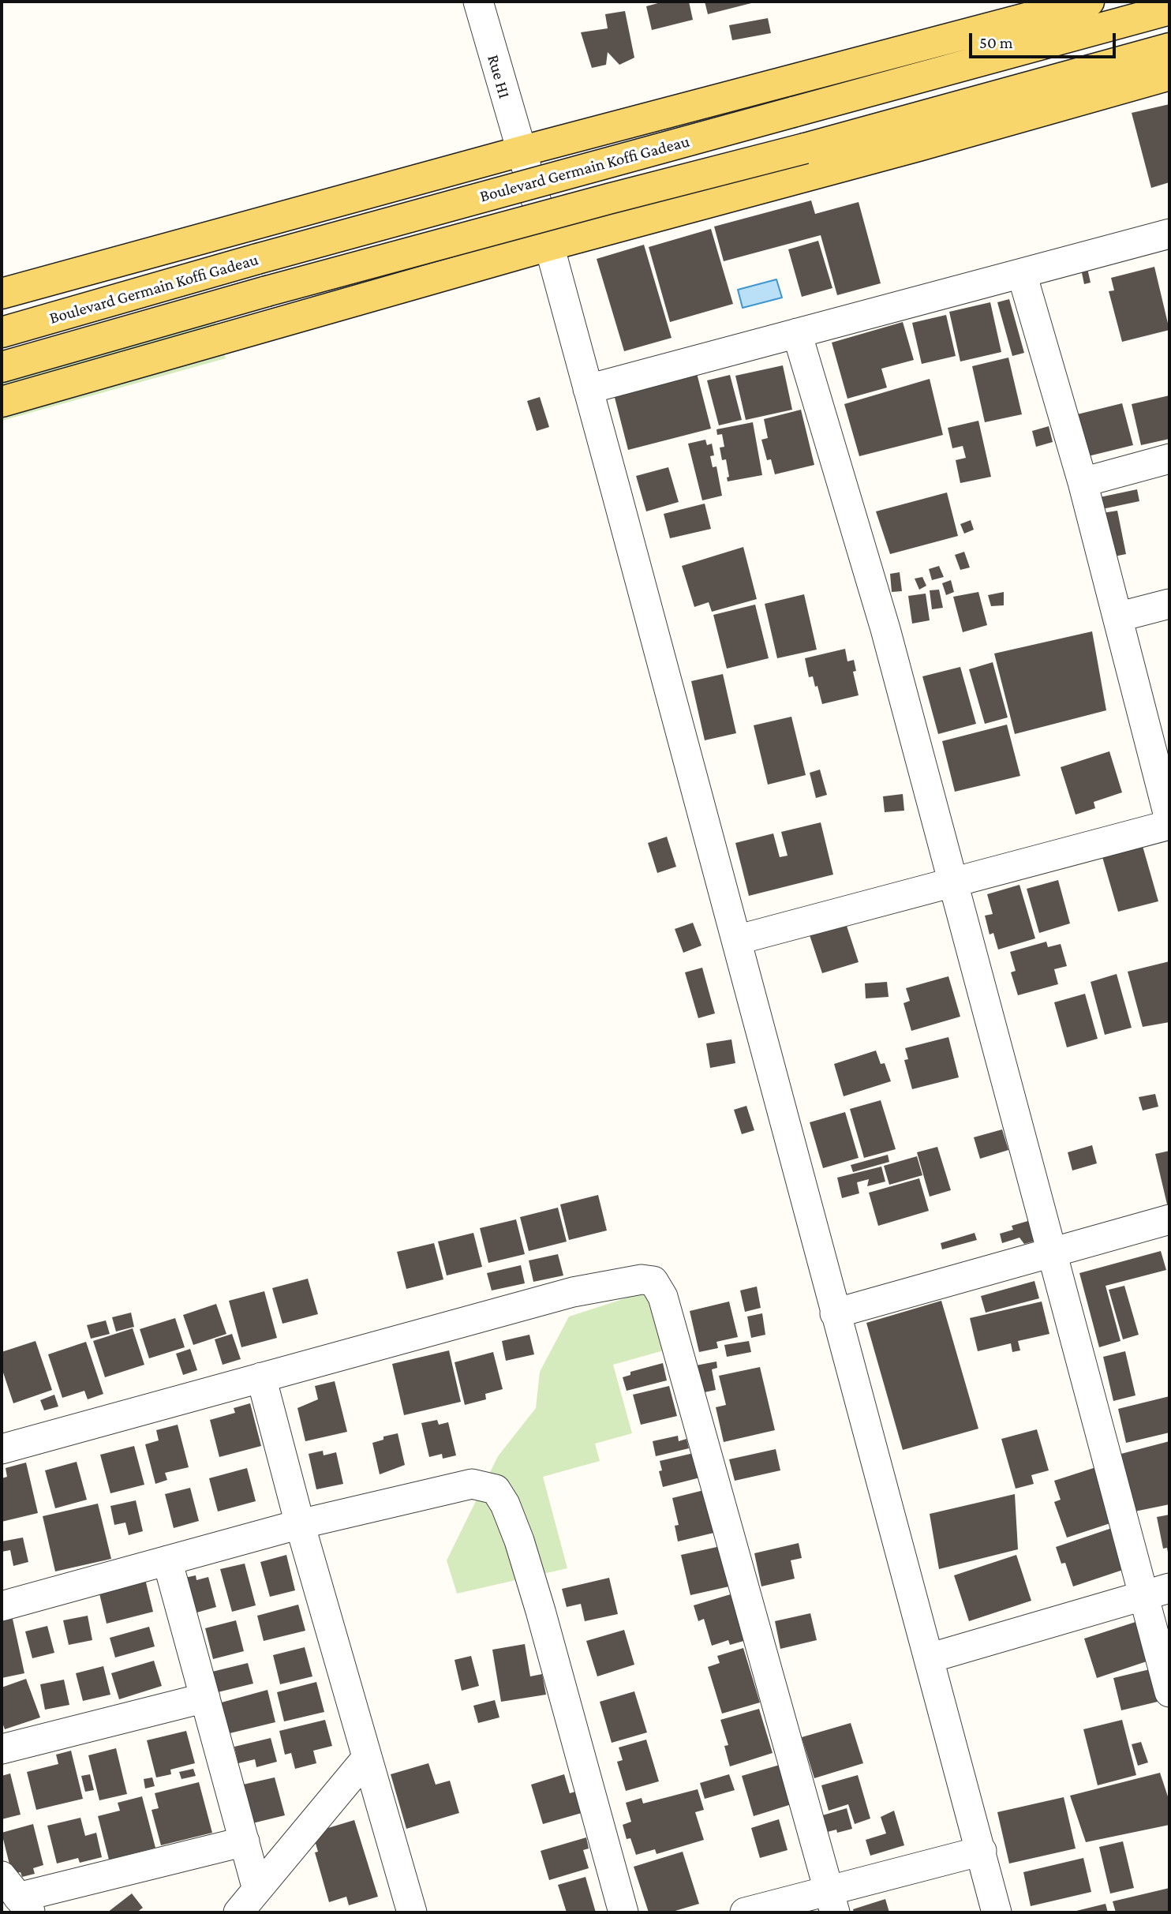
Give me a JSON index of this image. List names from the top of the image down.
{
  "streets": {
    "main road": ["Boulevard Germain Koffi Gadeau"],
    "street": ["Rue H1"]
  },
  "scale_bar": "50 m"
}
